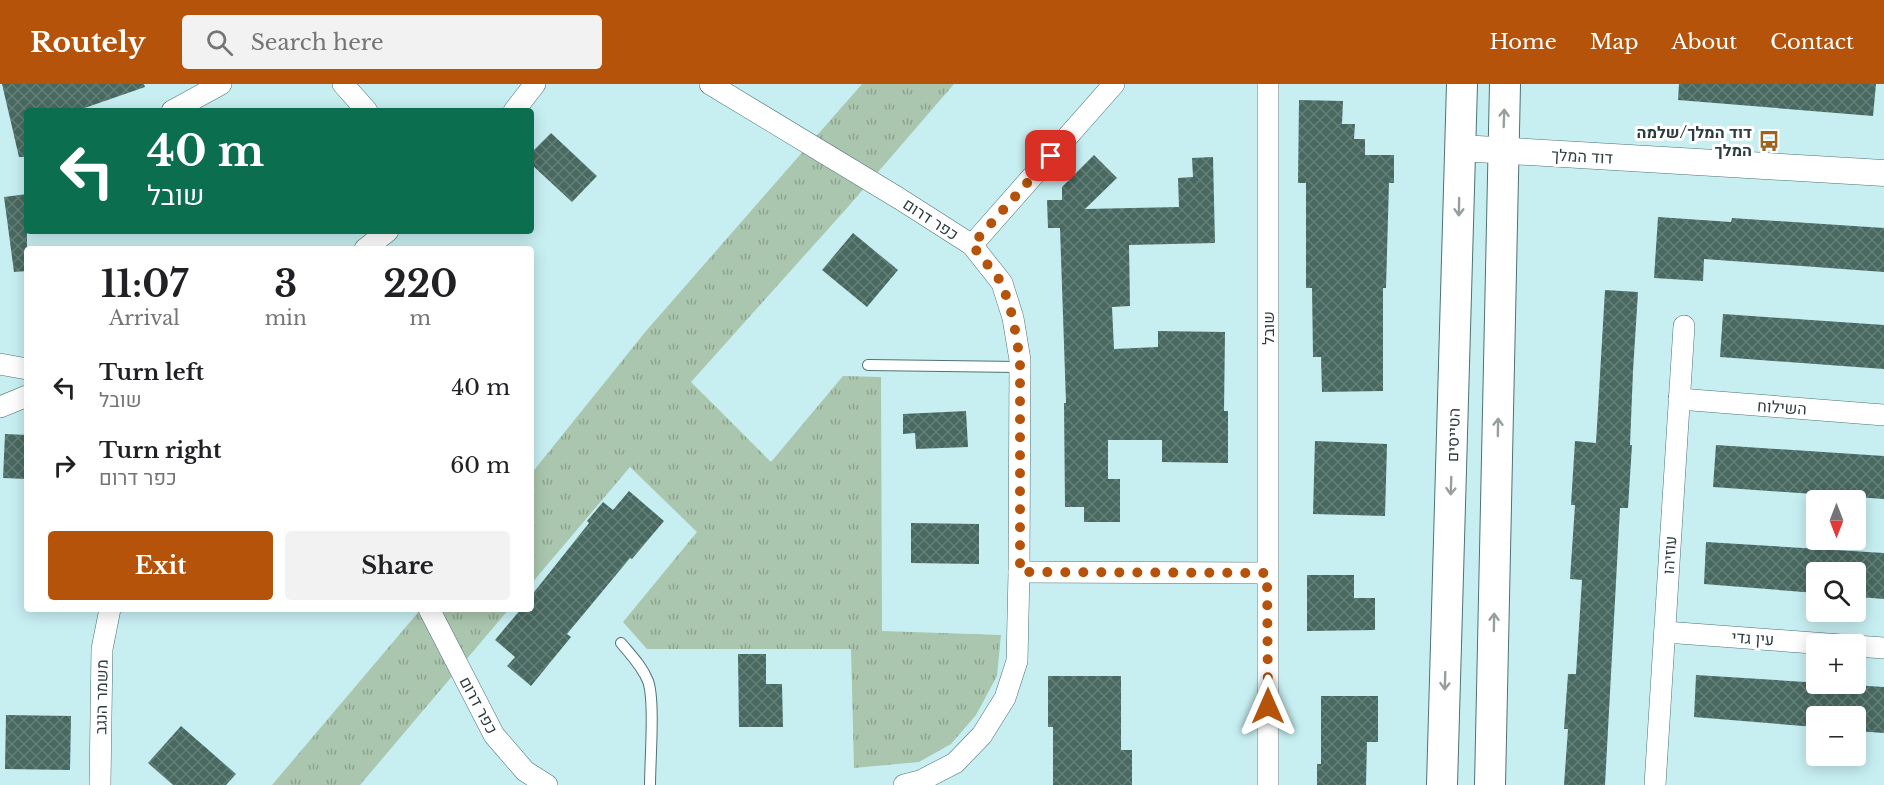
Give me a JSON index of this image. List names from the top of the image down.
{
  "streets": {
    "main road": ["הטייסים"],
    "street": [
      "דוד המלך",
      "כפר דרום",
      "שובל",
      "השילוח",
      "עוזיהו",
      "עין גדי",
      "משמר הנגב"
    ]
  },
  "crossings": [
    ["דוד המלך", "הטייסים"],
    ["השילוח", "עוזיהו"],
    ["עוזיהו", "עין גדי"]
  ],
  "places": {
    "bus stop": ["דוד המלך/שלמה המלך"]
  },
  "north": "bottom",
  "page": {
    "header": "Routely",
    "search": "Search here",
    "nav": [
      "Home",
      "Map",
      "About",
      "Contact"
    ],
    "turn": ["40 m", "שובל"],
    "eta": [
      "11:07",
      "Arrival",
      "3",
      "min",
      "220",
      "m"
    ],
    "list": [
      {
        "name": "Turn left",
        "note": "שובל",
        "value": "40 m"
      },
      {
        "name": "Turn right",
        "note": "כפר דרום",
        "value": "60 m"
      }
    ],
    "map_buttons": ["+", "−"],
    "buttons": ["Exit", "Share"]
  }
}
